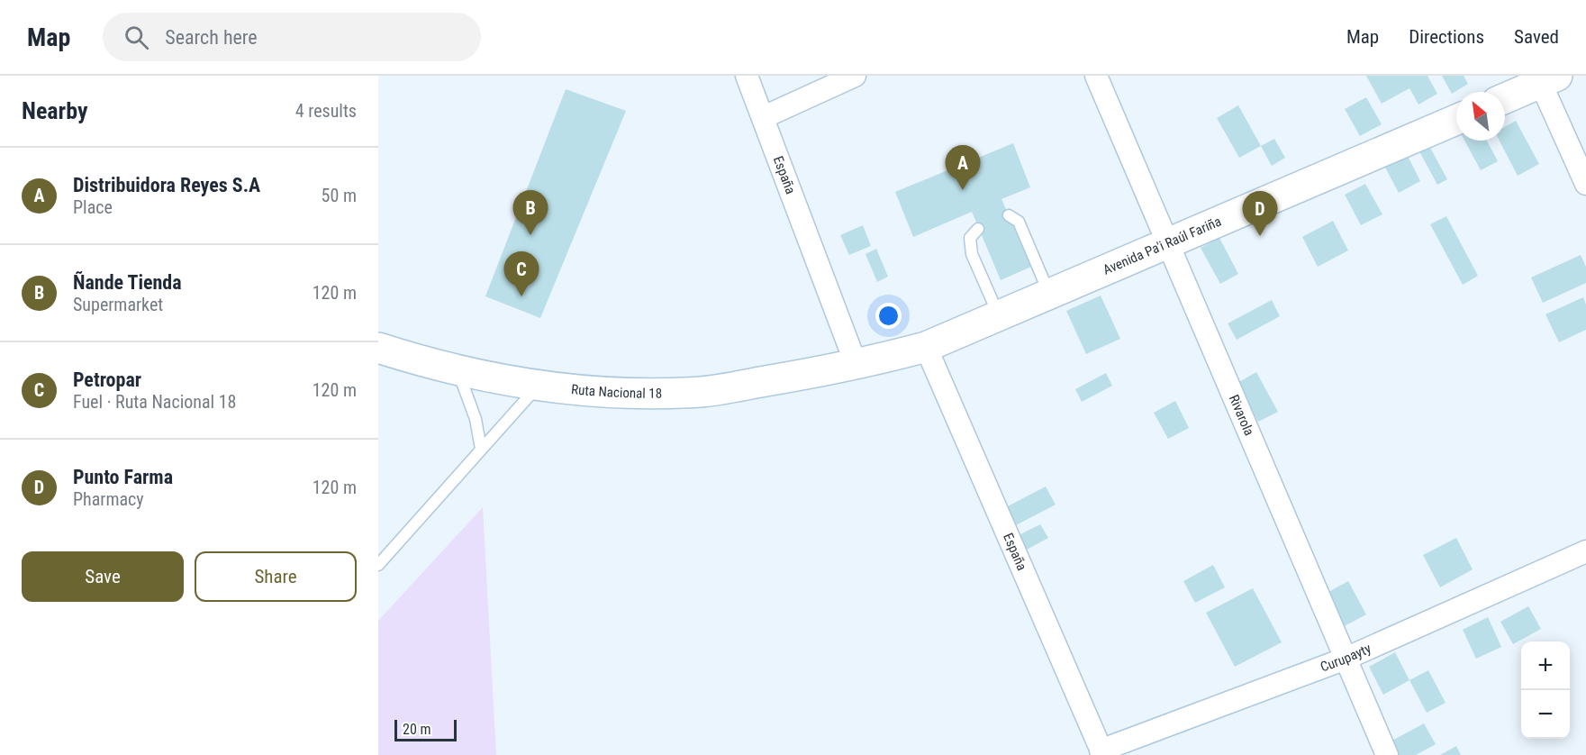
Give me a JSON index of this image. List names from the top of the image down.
{
  "streets": {
    "highway": ["Avenida Pa'i Raúl Fariña", "Ruta Nacional 18"],
    "street": ["España", "Rivarola", "Curupayty"]
  },
  "crossings": [
    ["España", "Avenida Pa'i Raúl Fariña"],
    ["España", "Ruta Nacional 18"],
    ["España", "Curupayty"],
    ["Avenida Pa'i Raúl Fariña", "Ruta Nacional 18"],
    ["Avenida Pa'i Raúl Fariña", "Rivarola"],
    ["Rivarola", "Curupayty"]
  ],
  "scale_bar": "20 m",
  "north": "top left",
  "page": {
    "header": "Map",
    "search": "Search here",
    "nav": ["Map", "Directions", "Saved"],
    "heading": ["Nearby", "4 results"],
    "pins": [
      "A",
      "B",
      "D",
      "C"
    ],
    "list": [
      {
        "mark": "A",
        "name": "Distribuidora Reyes S.A",
        "note": "Place",
        "value": "50 m"
      },
      {
        "mark": "B",
        "name": "Ñande Tienda",
        "note": "Supermarket",
        "value": "120 m"
      },
      {
        "mark": "C",
        "name": "Petropar",
        "note": "Fuel · Ruta Nacional 18",
        "value": "120 m"
      },
      {
        "mark": "D",
        "name": "Punto Farma",
        "note": "Pharmacy",
        "value": "120 m"
      }
    ],
    "buttons": ["Save", "Share"],
    "map_buttons": ["+", "−"],
    "scale": "20 m"
  }
}
